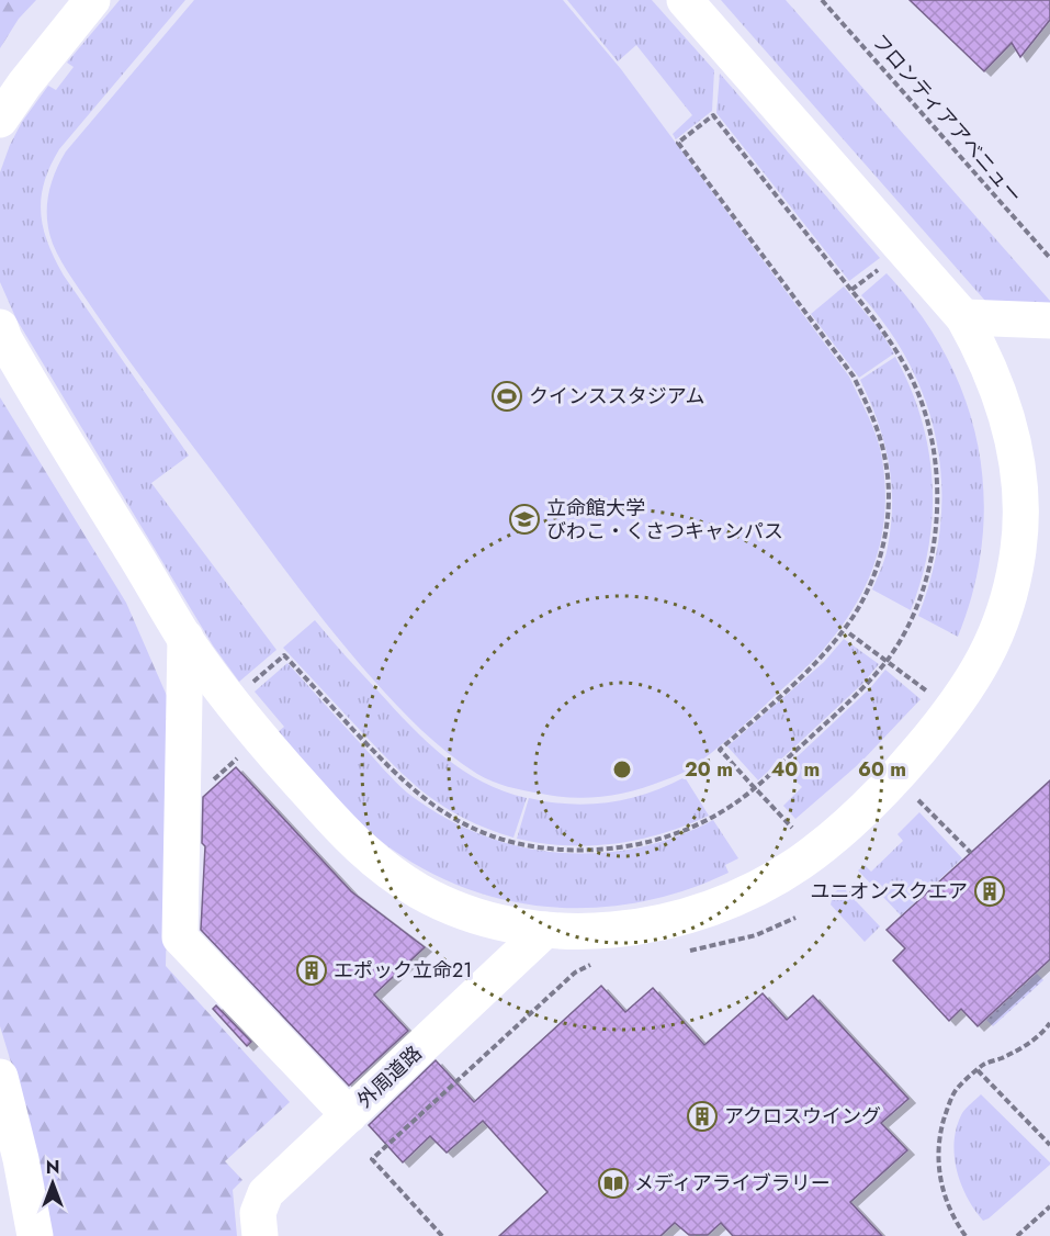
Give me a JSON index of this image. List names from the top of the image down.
{
  "streets": {
    "street": ["外周道路"],
    "path": ["フロンティアアベニュー"]
  },
  "places": {
    "sports": ["クインススタジアム"],
    "school or university": ["立命館大学 びわこ・くさつキャンパス"],
    "building": ["ユニオンスクエア", "エポック立命21", "アクロスウイング"],
    "library": ["メディアライブラリー"]
  },
  "north": "top",
  "rings": ["20 m", "40 m", "60 m"]
}
